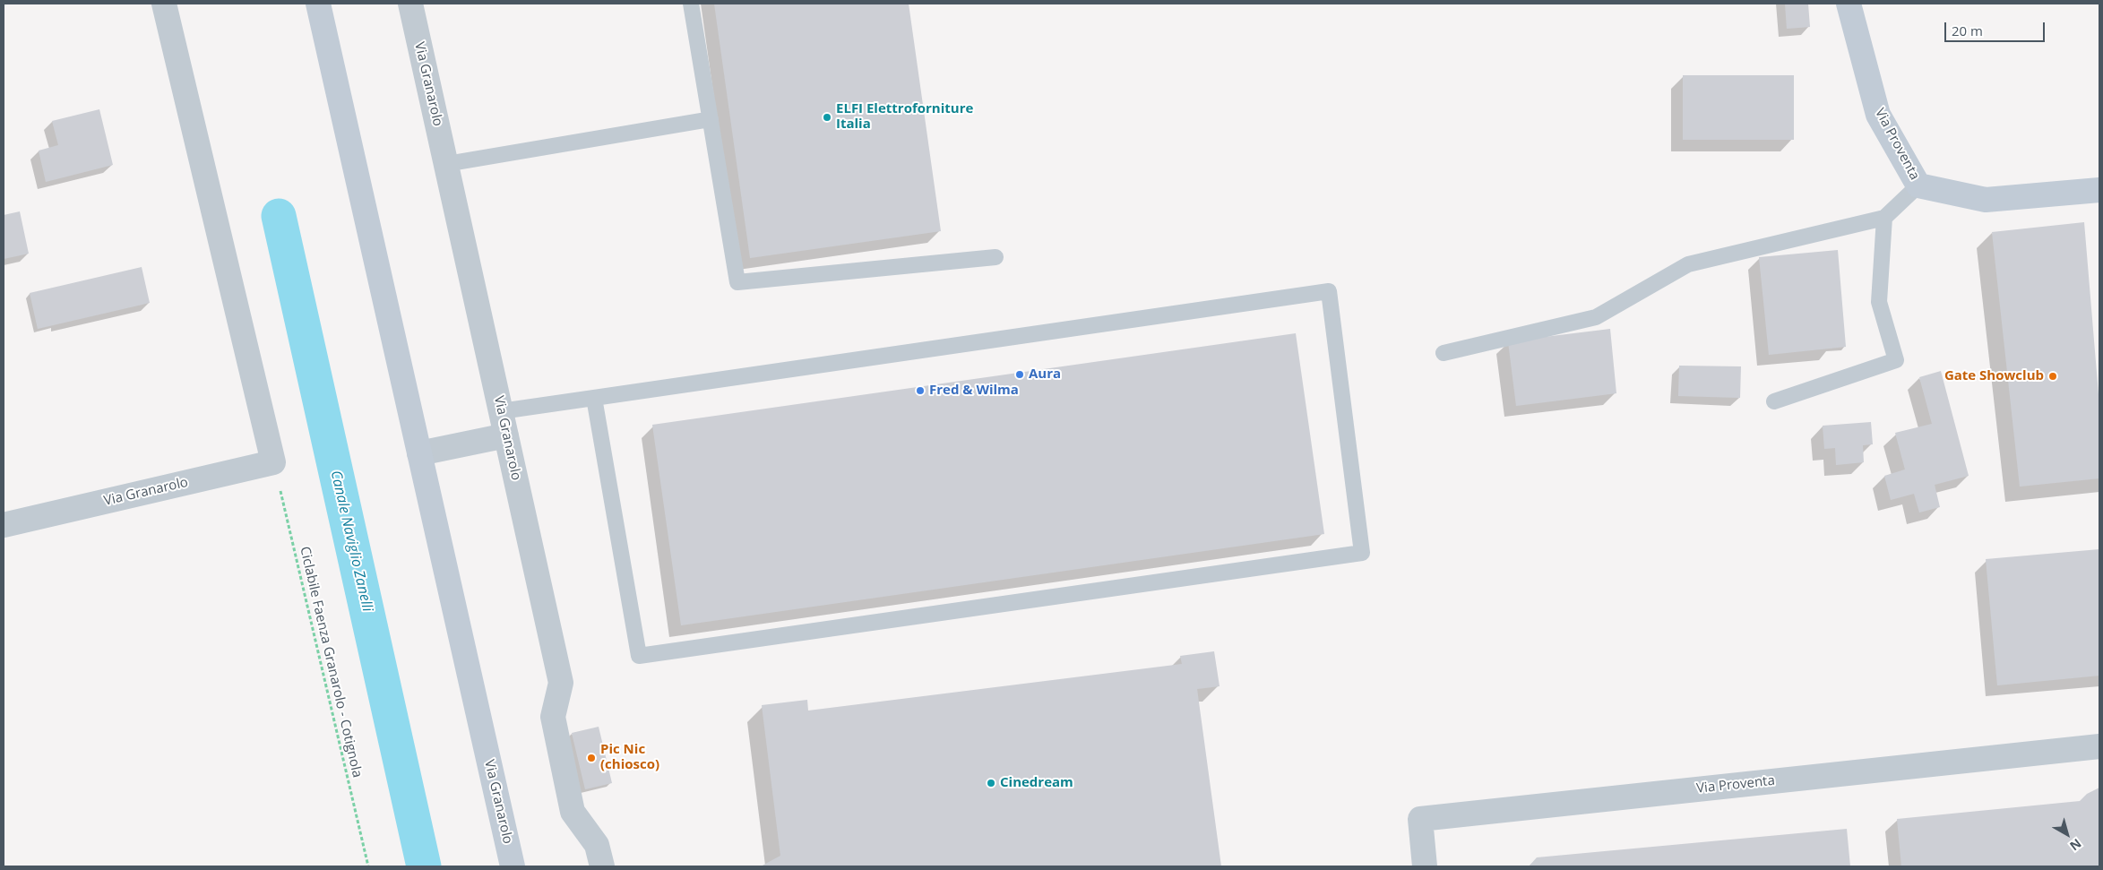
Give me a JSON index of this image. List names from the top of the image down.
{
  "streets": {
    "main road": ["Via Granarolo", "Via Proventa"],
    "path": ["Ciclabile Faenza Granarolo - Cotignola"]
  },
  "crossings": [
    ["Via Granarolo", "Ciclabile Faenza Granarolo - Cotignola"]
  ],
  "water": ["Canale Naviglio Zanelli"],
  "places": [
    "ELFI Elettroforniture Italia",
    "Aura",
    "Gate Showclub",
    "Fred & Wilma",
    "Pic Nic (chiosco)",
    "Cinedream"
  ],
  "scale_bar": "20 m",
  "north": "bottom right"
}
